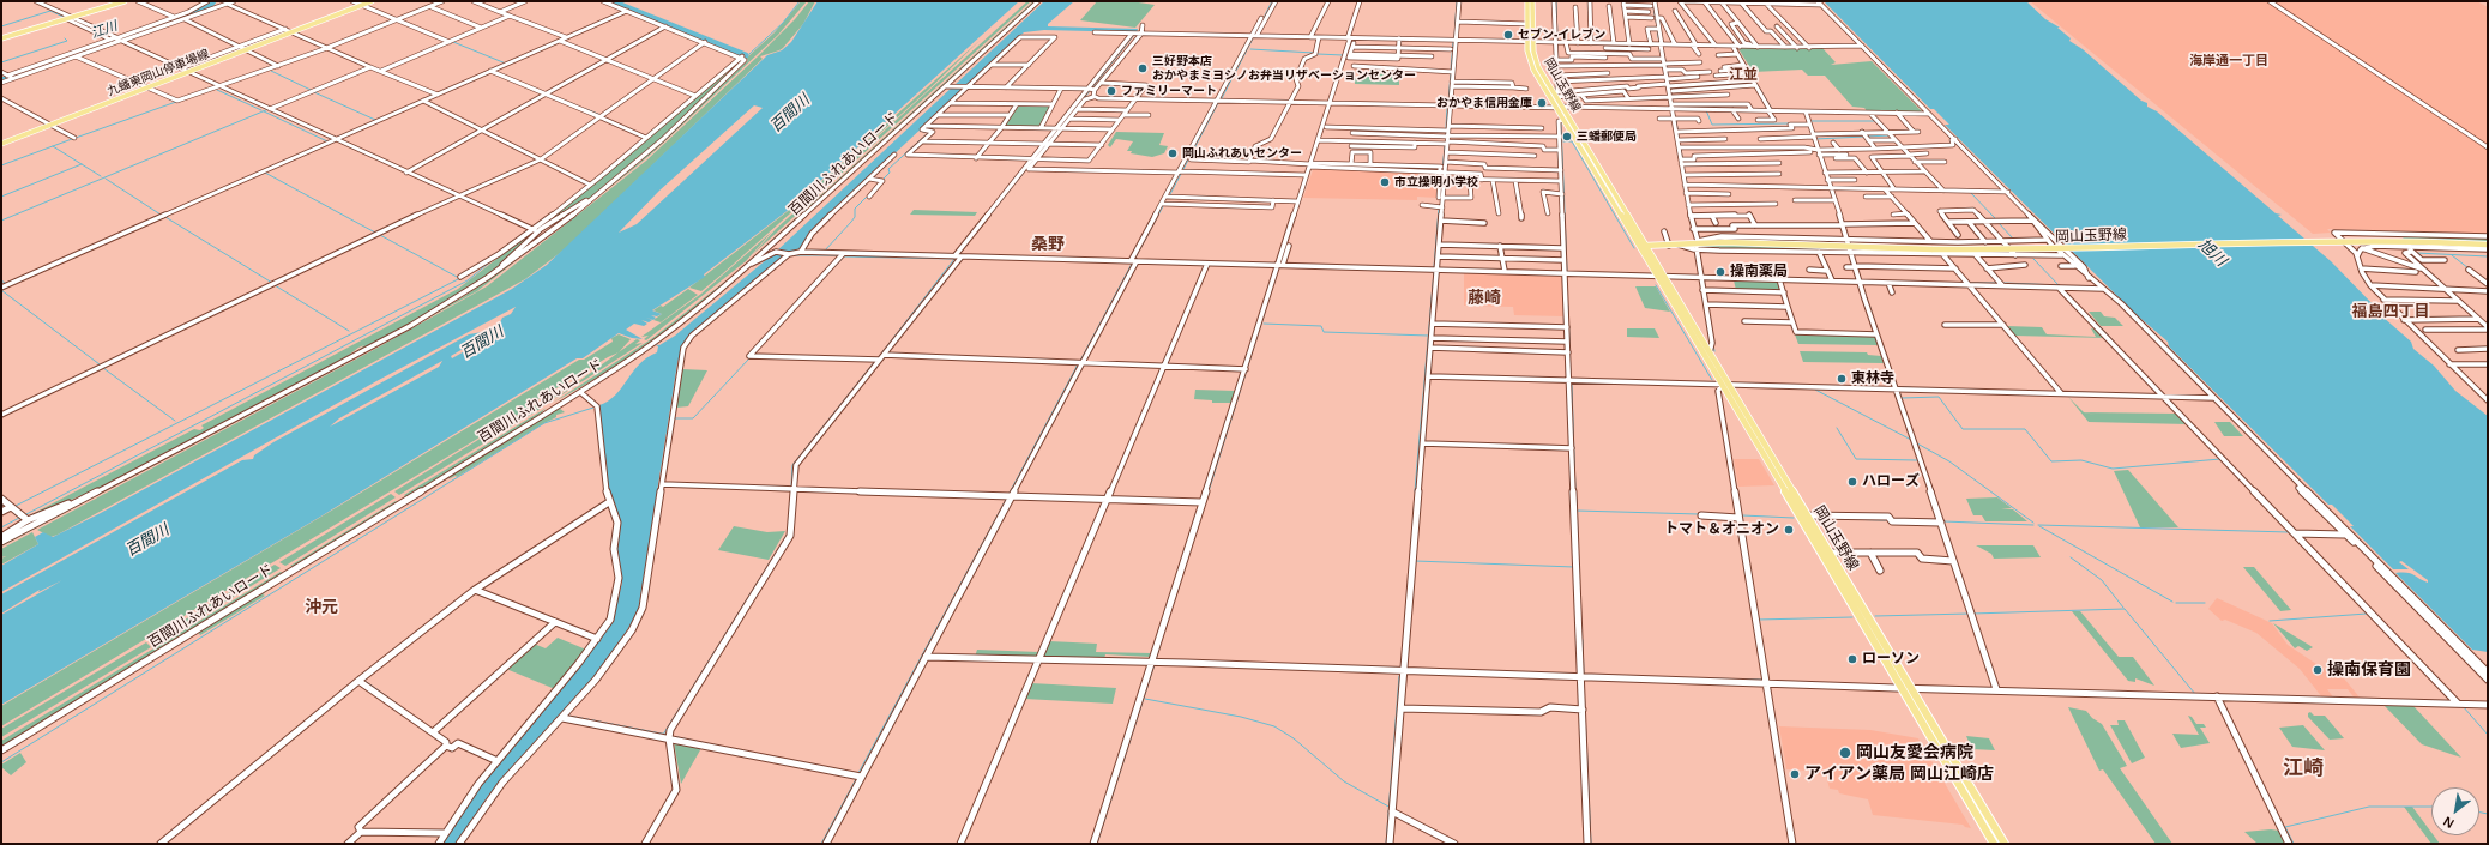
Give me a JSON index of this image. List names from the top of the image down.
{
  "streets": {
    "main road": ["九蟠東岡山停車場線", "岡山玉野線"],
    "street": ["百間川ふれあいロード"]
  },
  "districts": [
    "海岸通一丁目",
    "江並",
    "桑野",
    "藤崎",
    "福島四丁目",
    "沖元",
    "江崎"
  ],
  "water": ["江川", "百間川", "旭川"],
  "places": [
    "セブン-イレブン",
    "三好野本店 おかやまミヨシノお弁当リザベーションセンター",
    "ファミリーマート",
    "おかやま信用金庫",
    "三蟠郵便局",
    "岡山ふれあいセンター",
    "市立操明小学校",
    "操南薬局",
    "東林寺",
    "ハローズ",
    "トマト＆オニオン",
    "ローソン",
    "操南保育園",
    "岡山友愛会病院",
    "アイアン薬局 岡山江崎店"
  ],
  "north": "bottom left"
}
